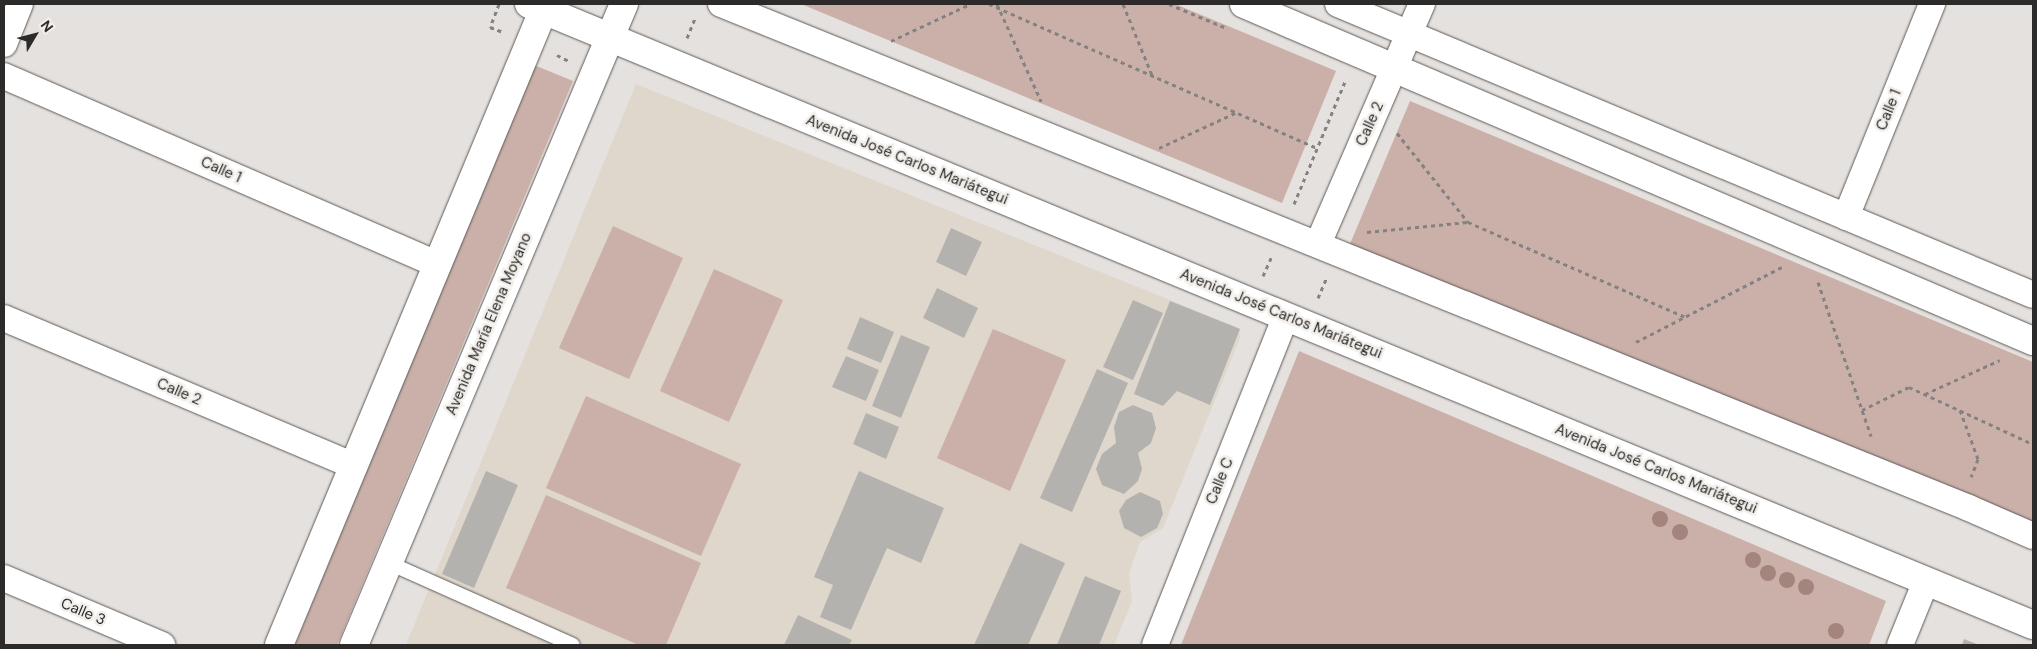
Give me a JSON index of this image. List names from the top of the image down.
{
  "streets": {
    "street": [
      "Calle 1",
      "Calle 2",
      "Avenida José Carlos Mariátegui",
      "Avenida María Elena Moyano",
      "Calle C",
      "Calle 3"
    ]
  },
  "crossings": [
    ["Avenida José Carlos Mariátegui", "Avenida María Elena Moyano"],
    ["Avenida José Carlos Mariátegui", "Calle C"]
  ],
  "north": "top right"
}
